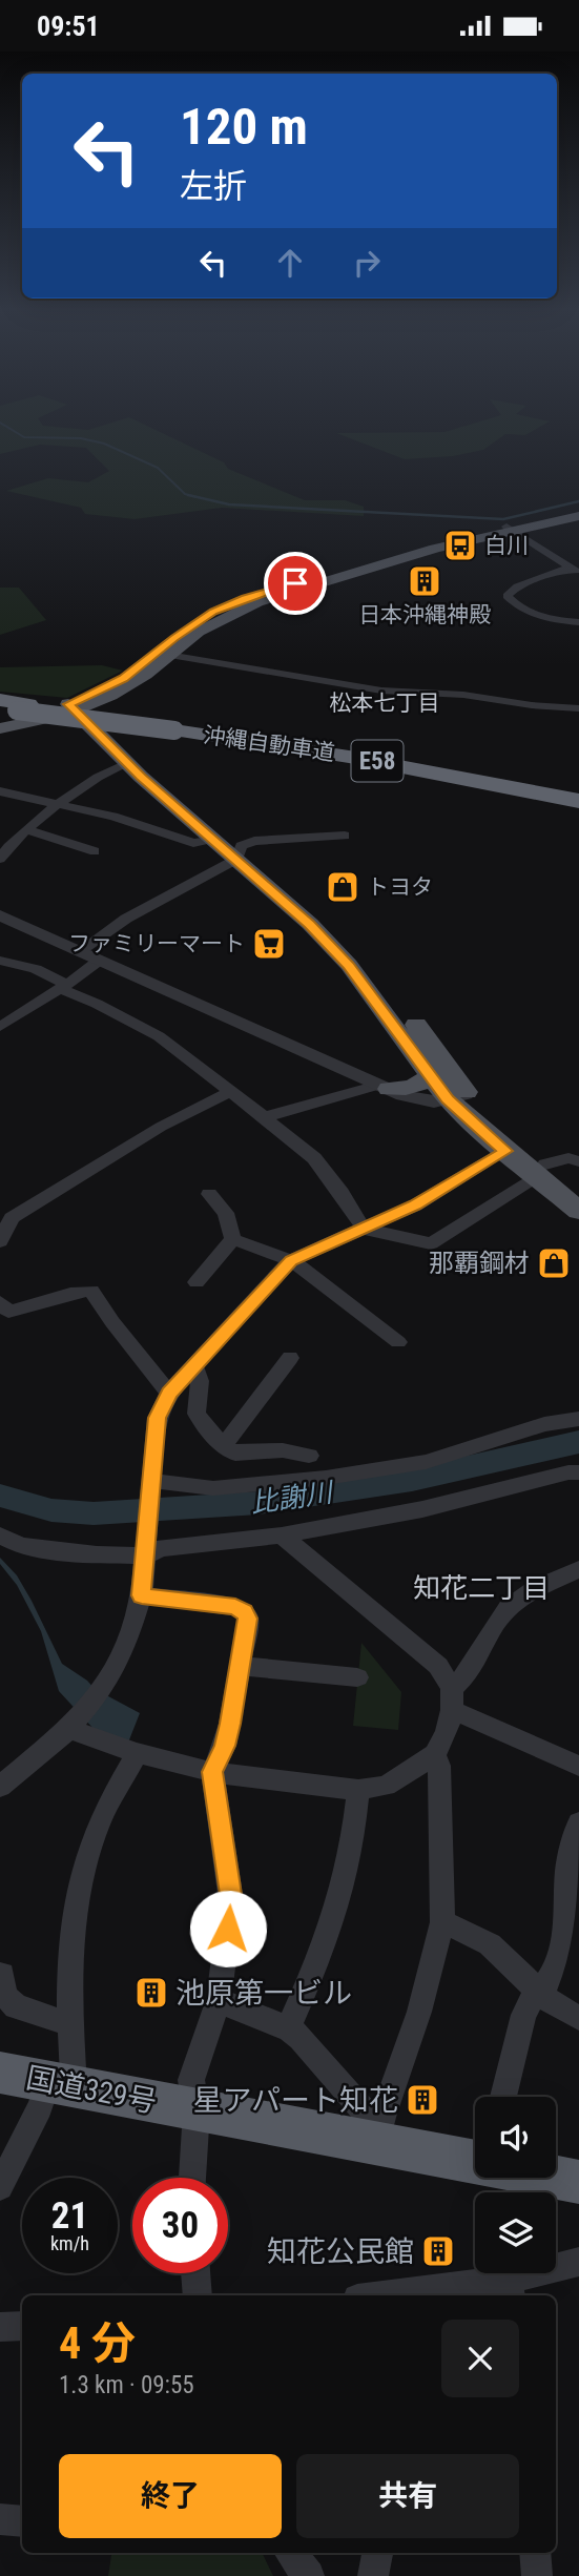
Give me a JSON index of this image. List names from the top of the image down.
{
  "streets": {
    "highway": ["沖縄自動車道", "E58", "国道329号"]
  },
  "districts": ["松本七丁目", "知花二丁目"],
  "water": ["比謝川"],
  "places": {
    "bus stop": ["白川"],
    "building": [
      "日本沖縄神殿",
      "池原第一ビル",
      "星アパート知花",
      "知花公民館"
    ],
    "shop": ["トヨタ", "那覇鋼材"],
    "supermarket": ["ファミリーマート"]
  },
  "page": {
    "status": "09:51",
    "turn": ["120 m", "左折"],
    "speed": "21 km/h",
    "limit": "30",
    "heading": ["4 分", "1.3 km · 09:55"],
    "buttons": ["終了", "共有"]
  }
}
